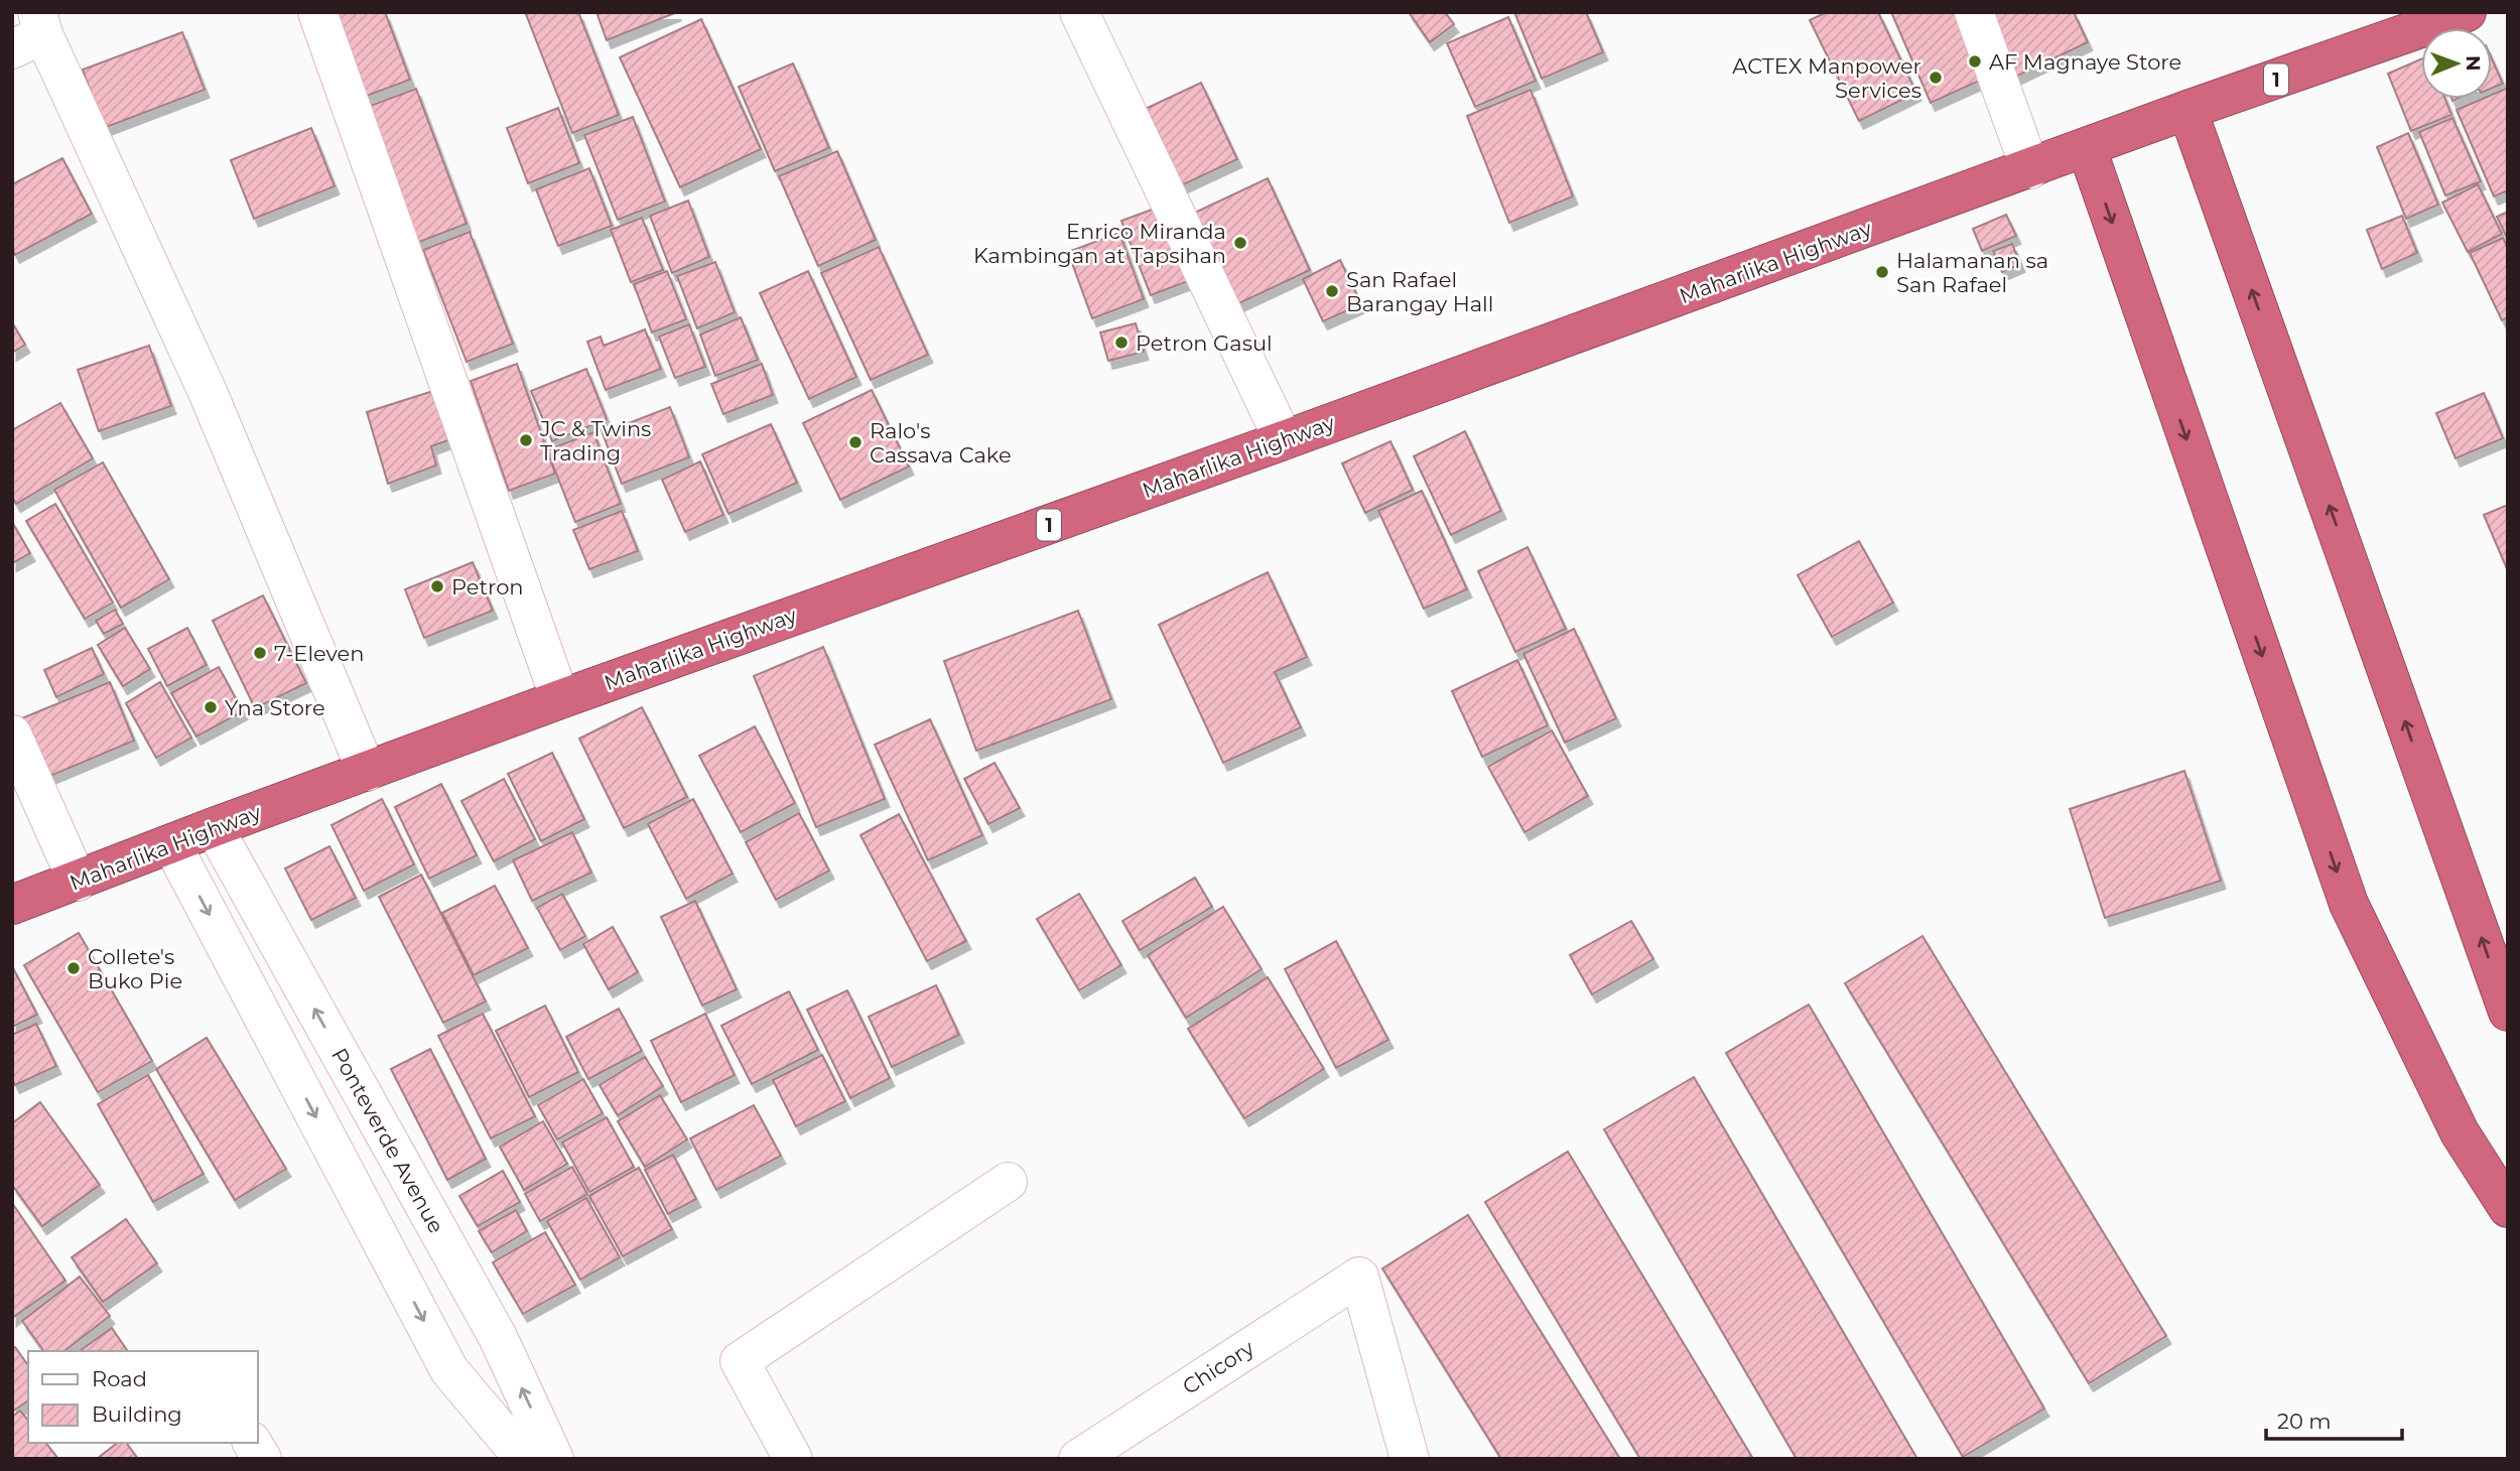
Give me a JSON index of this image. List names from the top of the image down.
{
  "streets": {
    "highway": ["1", "Maharlika Highway"],
    "street": ["Ponteverde Avenue", "Chicory"]
  },
  "crossings": [
    ["Maharlika Highway", "Ponteverde Avenue"]
  ],
  "places": [
    "AF Magnaye Store",
    "ACTEX Manpower Services",
    "Enrico Miranda Kambingan at Tapsihan",
    "Halamanan sa San Rafael",
    "San Rafael Barangay Hall",
    "Petron Gasul",
    "JC & Twins Trading",
    "Ralo's Cassava Cake",
    "Petron",
    "7-Eleven",
    "Yna Store",
    "Collete's Buko Pie"
  ],
  "legend": ["Road", "Building"],
  "scale_bar": "20 m",
  "north": "right"
}
